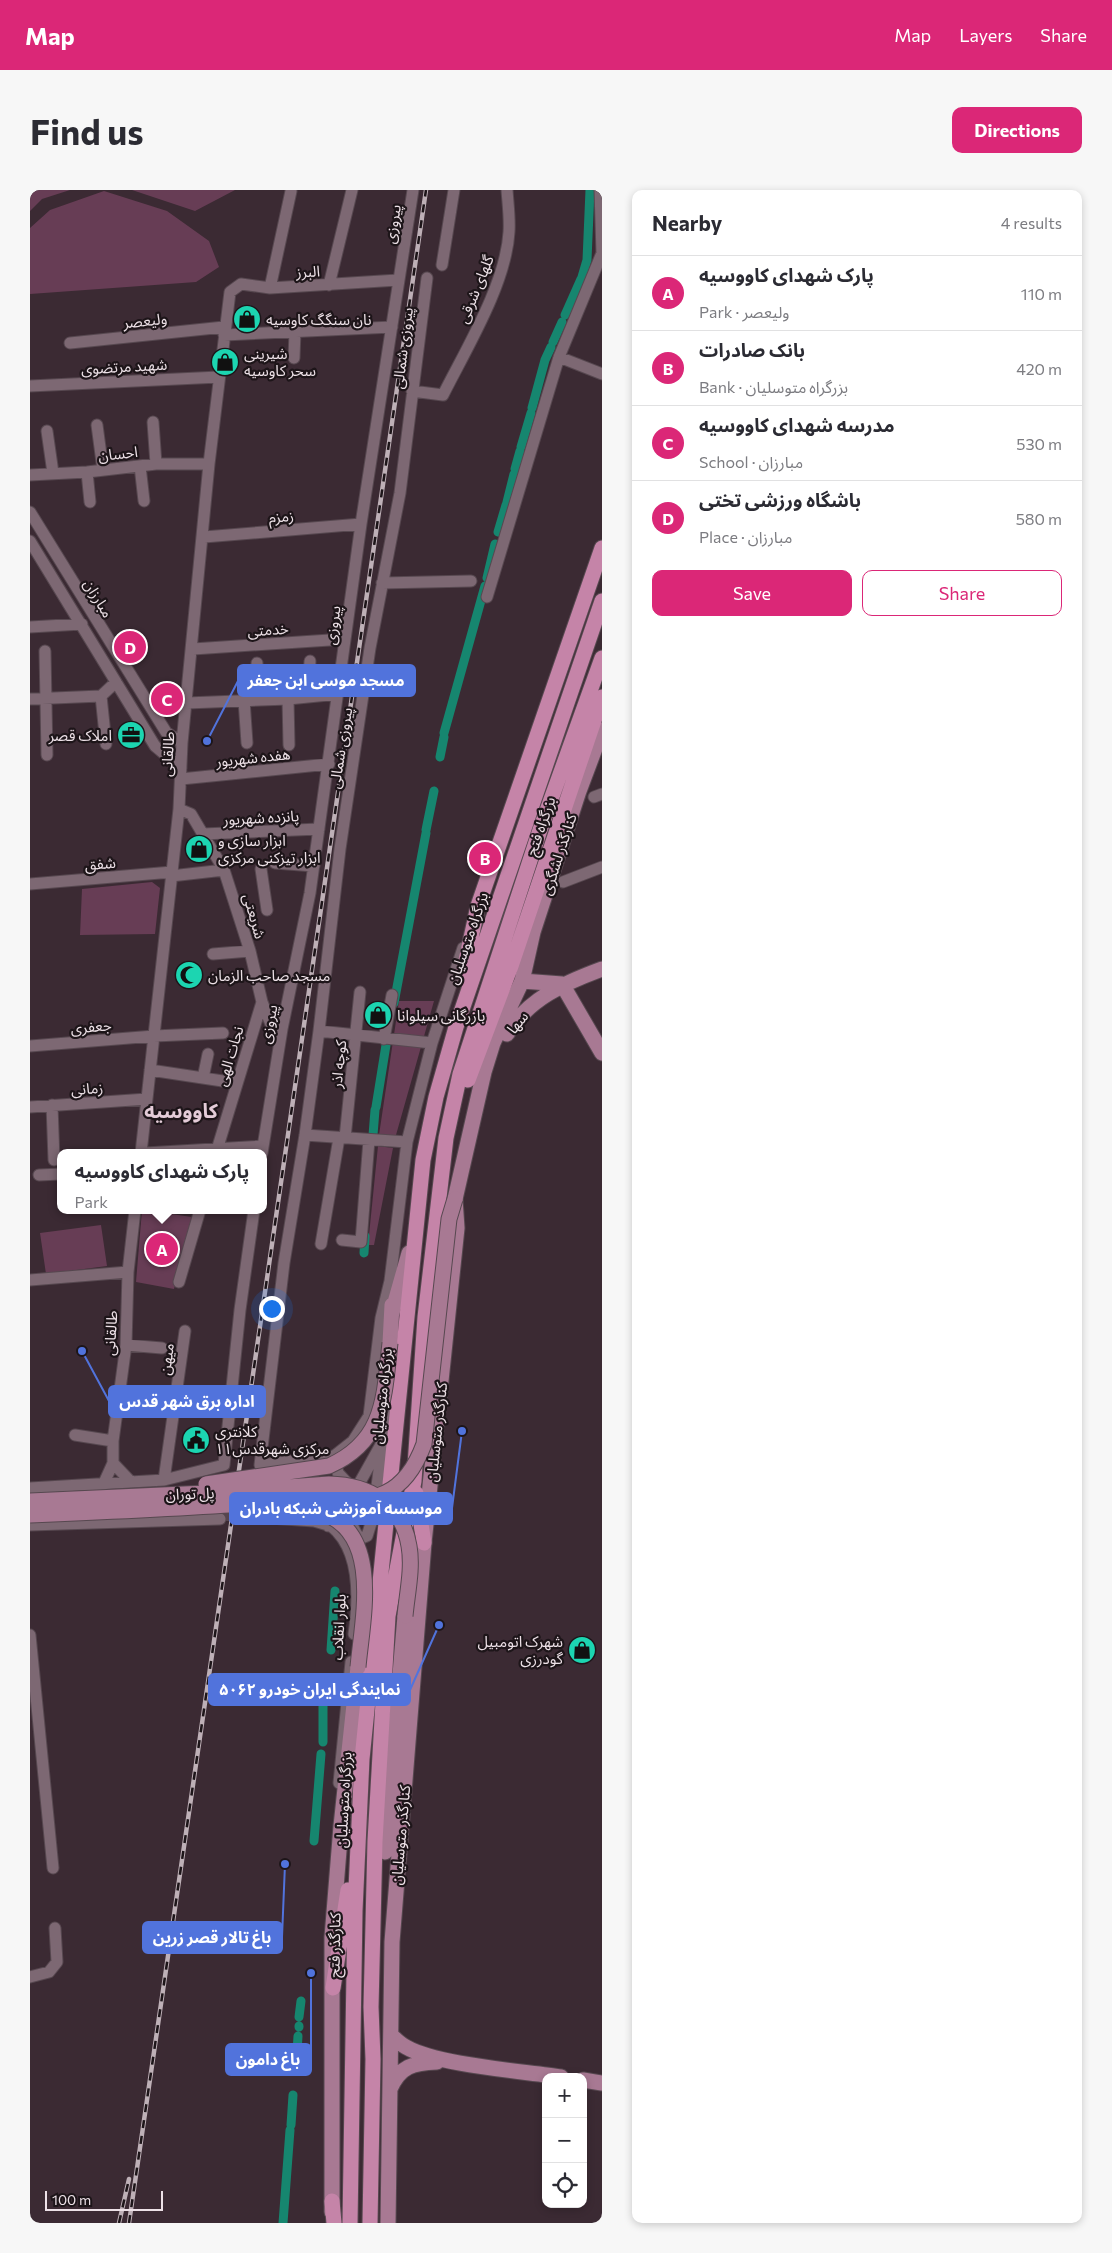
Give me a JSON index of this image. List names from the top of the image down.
{
  "streets": {
    "highway": ["بزرگراه فتح", "بزرگراه متوسلیان"],
    "main road": [
      "کنارگذر لشگری",
      "سها",
      "کنارگذر متوسلیان",
      "پل توران",
      "کنارگذر فتح"
    ],
    "street": [
      "پیروزی",
      "البرز",
      "گلهای شرقی",
      "ولیعصر",
      "پیروزی شمالی",
      "شهید مرتضوی",
      "احسان",
      "زمزم",
      "مبارزان",
      "خدمتی",
      "طالقانی",
      "هفده شهریور",
      "پانزده شهریور",
      "شفق",
      "شریعتی",
      "جعفری",
      "نجات الهی",
      "کوچه اذر",
      "زمانی",
      "میهن",
      "بلوار انقلاب"
    ]
  },
  "crossings": [
    ["پیروزی", "البرز"],
    ["پیروزی", "ولیعصر"],
    ["پیروزی", "زمزم"],
    ["پیروزی", "خدمتی"],
    ["پیروزی", "هفده شهریور"],
    ["پیروزی", "پانزده شهریور"],
    ["پیروزی", "شریعتی"],
    ["البرز", "طالقانی"],
    ["گلهای شرقی", "پیروزی شمالی"],
    ["ولیعصر", "طالقانی"],
    ["شهید مرتضوی", "طالقانی"],
    ["احسان", "طالقانی"],
    ["زمزم", "طالقانی"],
    ["مبارزان", "طالقانی"],
    ["مبارزان", "هفده شهریور"],
    ["خدمتی", "طالقانی"],
    ["طالقانی", "هفده شهریور"],
    ["طالقانی", "شفق"],
    ["طالقانی", "شریعتی"],
    ["طالقانی", "جعفری"],
    ["طالقانی", "زمانی"],
    ["پانزده شهریور", "شریعتی"],
    ["کنارگذر لشگری", "سها"],
    ["کنارگذر لشگری", "کنارگذر متوسلیان"],
    ["شفق", "شریعتی"],
    ["شریعتی", "نجات الهی"],
    ["سها", "کنارگذر متوسلیان"],
    ["میهن", "پل توران"],
    ["کنارگذر متوسلیان", "پل توران"],
    ["پل توران", "کنارگذر فتح"],
    ["بلوار انقلاب", "کنارگذر فتح"]
  ],
  "districts": ["کاووسیه"],
  "places": {
    "shop": [
      "نان سنگگ کاوسیه",
      "شیرینی سحر کاوسیه",
      "ابزار سازی و ابزار تیزکنی مرکزی",
      "بازرگانی سیلوانا",
      "شهرک اتومبیل گودرزی"
    ],
    "office": ["املاک قصر"],
    "other": [
      "مسجد موسی ابن جعفر",
      "اداره برق شهر قدس",
      "موسسه آموزشی شبکه بادران",
      "نمایندگی ایران خودرو ۵۰۶۲",
      "باغ تالار قصر زرین",
      "باغ دامون"
    ],
    "mosque": ["مسجد صاحب الزمان"],
    "public building": ["کلانتری ۱۱مرکزی شهرقدس"]
  },
  "scale_bar": "100 m",
  "page": {
    "header": "Map",
    "nav": ["Map", "Layers", "Share"],
    "buttons": [
      "Directions",
      ["Save", "Share"]
    ],
    "title": "Find us",
    "heading": ["Nearby", "4 results"],
    "list": [
      {
        "mark": "A",
        "name": "پارک شهدای کاووسیه",
        "note": "Park · ولیعصر",
        "value": "110 m"
      },
      {
        "mark": "B",
        "name": "بانک صادرات",
        "note": "Bank · بزرگراه متوسلیان",
        "value": "420 m"
      },
      {
        "mark": "C",
        "name": "مدرسه شهدای کاووسیه",
        "note": "School · مبارزان",
        "value": "530 m"
      },
      {
        "mark": "D",
        "name": "باشگاه ورزشی تختی",
        "note": "Place · مبارزان",
        "value": "580 m"
      }
    ],
    "pins": [
      "D",
      "C",
      "B",
      "A"
    ],
    "popup": ["پارک شهدای کاووسیه", "Park"],
    "map_buttons": ["+", "−"],
    "scale": "100 m"
  }
}
